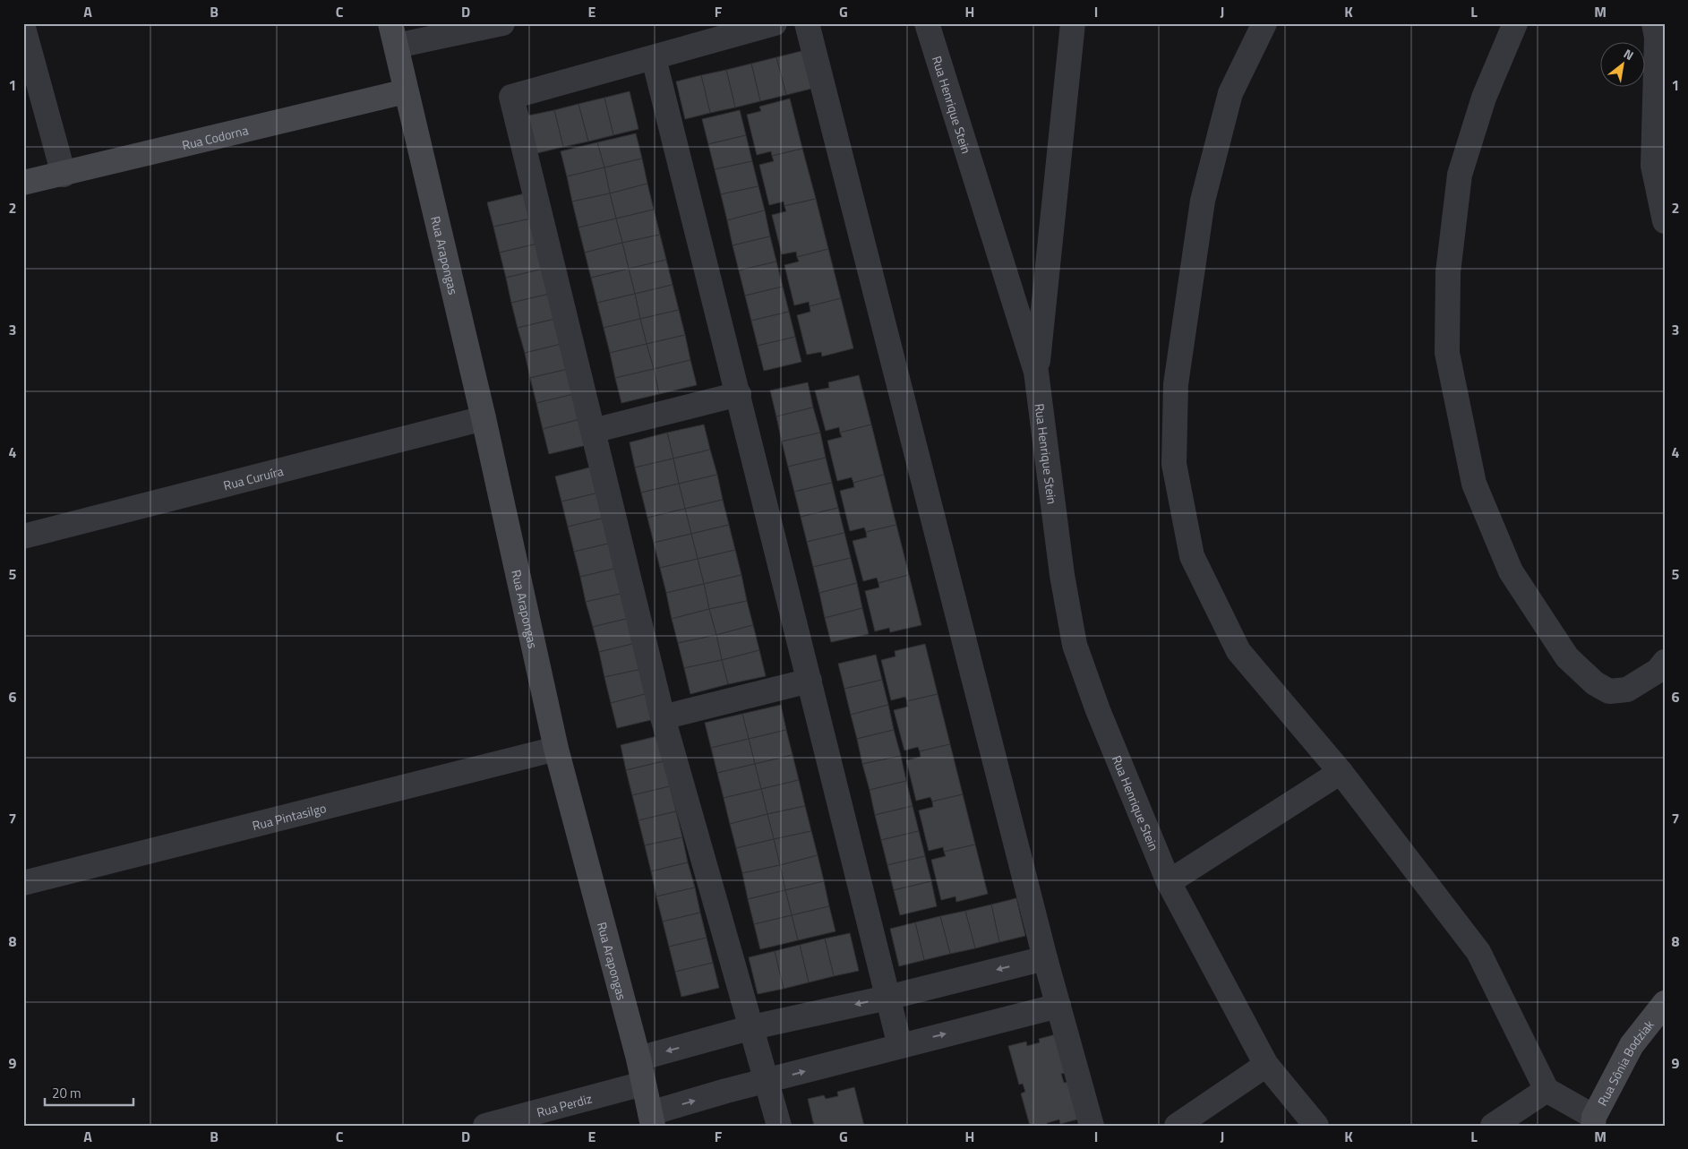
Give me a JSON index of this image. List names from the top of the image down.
{
  "streets": {
    "street": [
      "Rua Henrique Stein",
      "Rua Codorna",
      "Rua Arapongas",
      "Rua Curuíra",
      "Rua Pintasilgo",
      "Rua Sônia Bodziak",
      "Rua Perdiz"
    ]
  },
  "crossings": [
    ["Rua Codorna", "Rua Arapongas"],
    ["Rua Arapongas", "Rua Curuíra"],
    ["Rua Arapongas", "Rua Pintasilgo"],
    ["Rua Arapongas", "Rua Perdiz"]
  ],
  "scale_bar": "20 m",
  "north": "top right",
  "grid": {
    "columns": [
      "A",
      "B",
      "C",
      "D",
      "E",
      "F",
      "G",
      "H",
      "I",
      "J",
      "K",
      "L",
      "M"
    ],
    "rows": [
      "1",
      "2",
      "3",
      "4",
      "5",
      "6",
      "7",
      "8",
      "9"
    ]
  }
}
